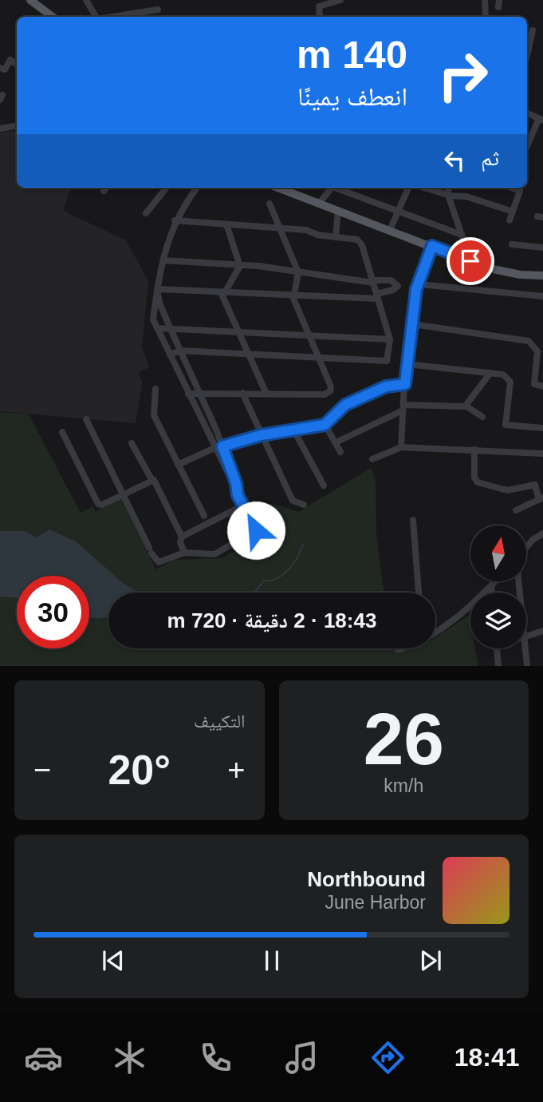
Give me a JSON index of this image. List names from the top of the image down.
{
  "north": "top",
  "page": {
    "turn": ["140 m", "انعطف يمينًا"],
    "then": "ثم",
    "limit": "30",
    "trip": "18:43 · 2 دقيقة · 720 m",
    "tile": [
      ["26", "km/h"],
      "التكييف"
    ],
    "heat": ["−", "20°", "+"],
    "song": ["Northbound", "June Harbor"],
    "tabs": "18:41"
  }
}
